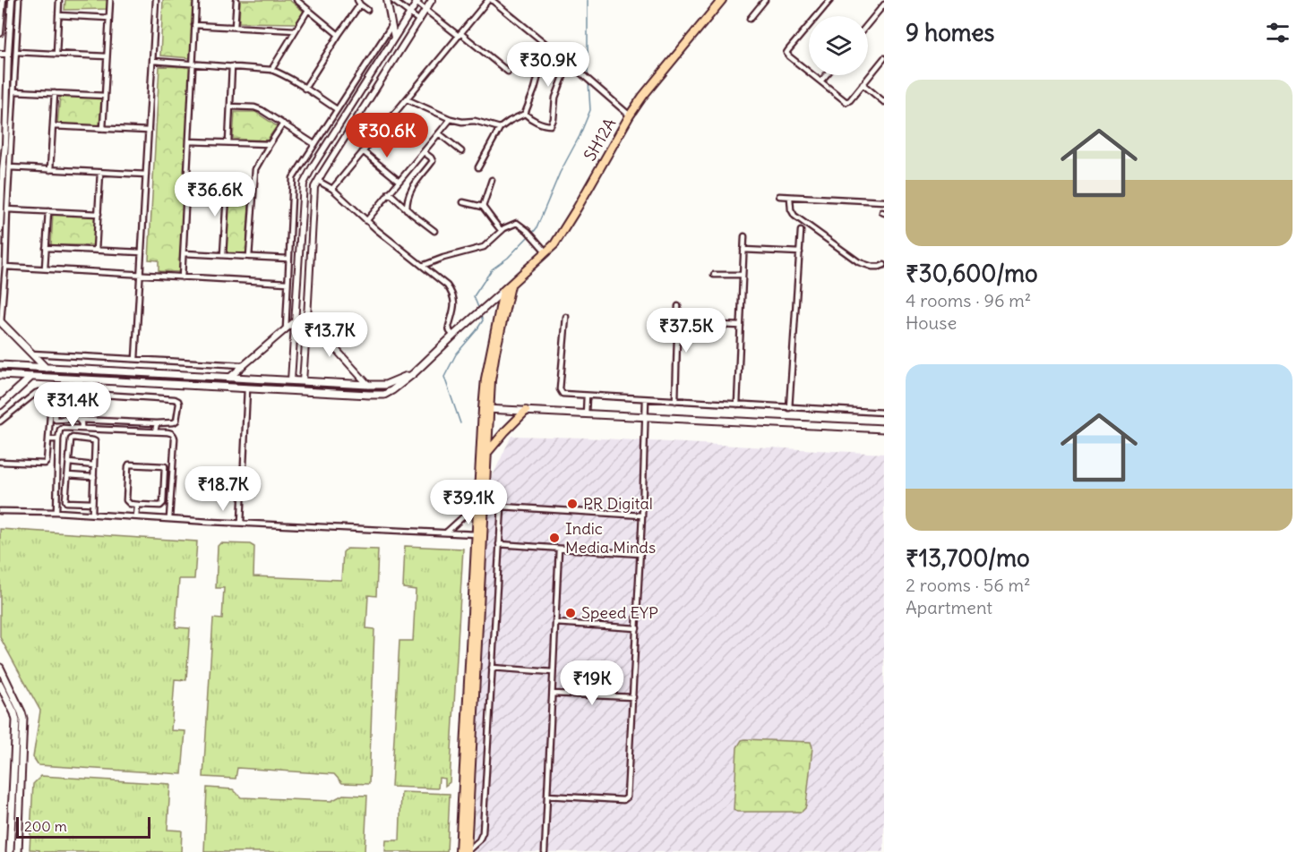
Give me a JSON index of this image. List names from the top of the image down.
{
  "streets": {
    "main road": ["SH12A"]
  },
  "places": ["PR Digital", "Indic Media Minds", "Speed EYP"],
  "scale_bar": "200 m",
  "page": {
    "heading": "9 homes",
    "price": [
      "₹30.9K",
      "₹30.6K",
      "₹36.6K",
      "₹37.5K",
      "₹13.7K",
      "₹31.4K",
      "₹18.7K",
      "₹39.1K",
      "₹19K"
    ],
    "list": [
      {
        "name": "₹30,600/mo",
        "note": "4 rooms · 96 m² · House"
      },
      {
        "name": "₹13,700/mo",
        "note": "2 rooms · 56 m² · Apartment"
      }
    ],
    "scale": "200 m"
  }
}
